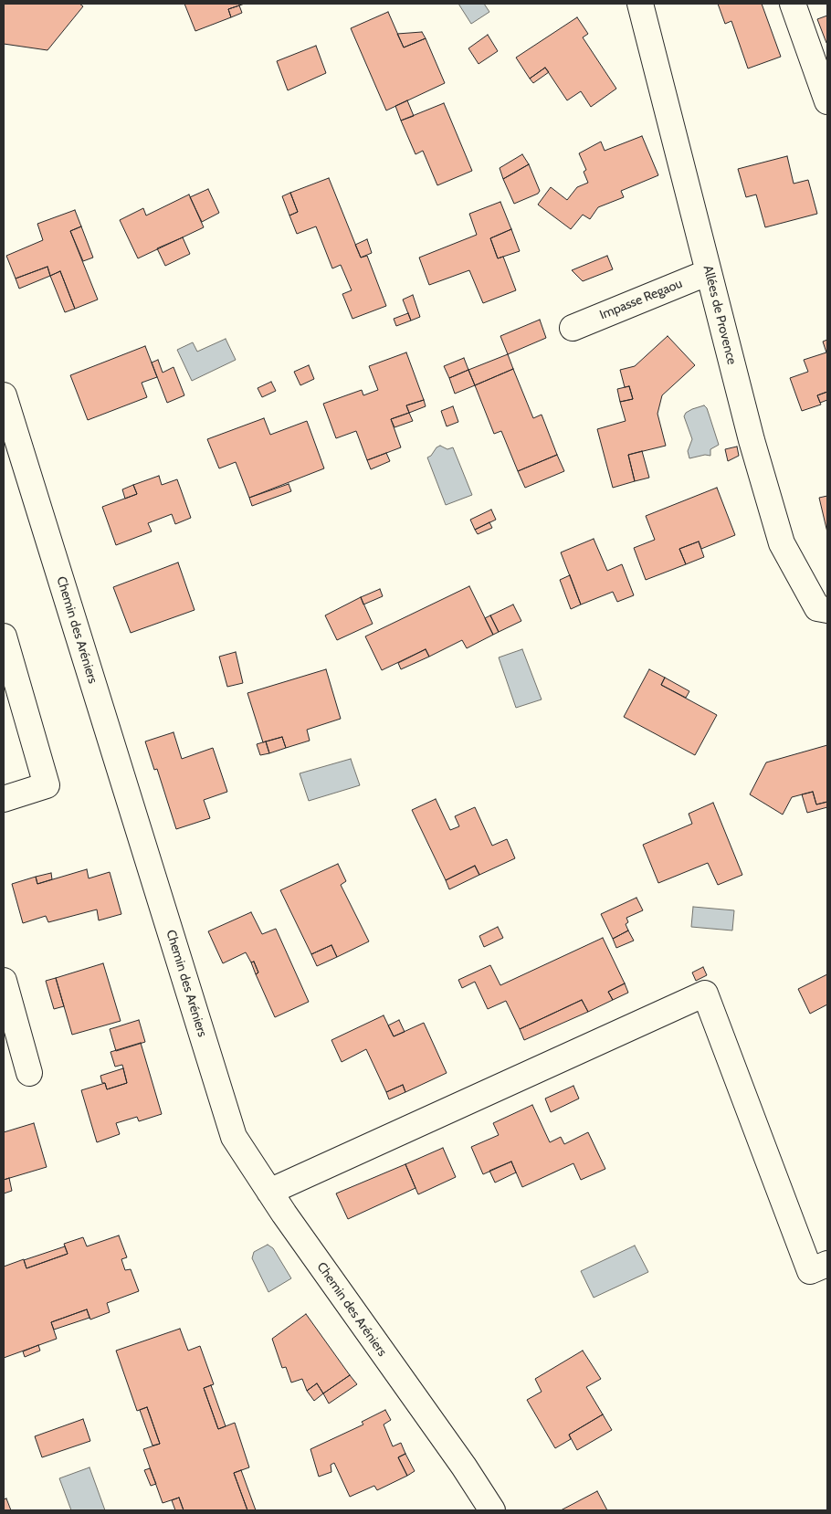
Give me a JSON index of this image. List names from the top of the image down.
{
  "streets": {
    "street": ["Impasse Regaou", "Allées de Provence", "Chemin des Aréniers"]
  },
  "crossings": [
    ["Impasse Regaou", "Allées de Provence"]
  ]
}
